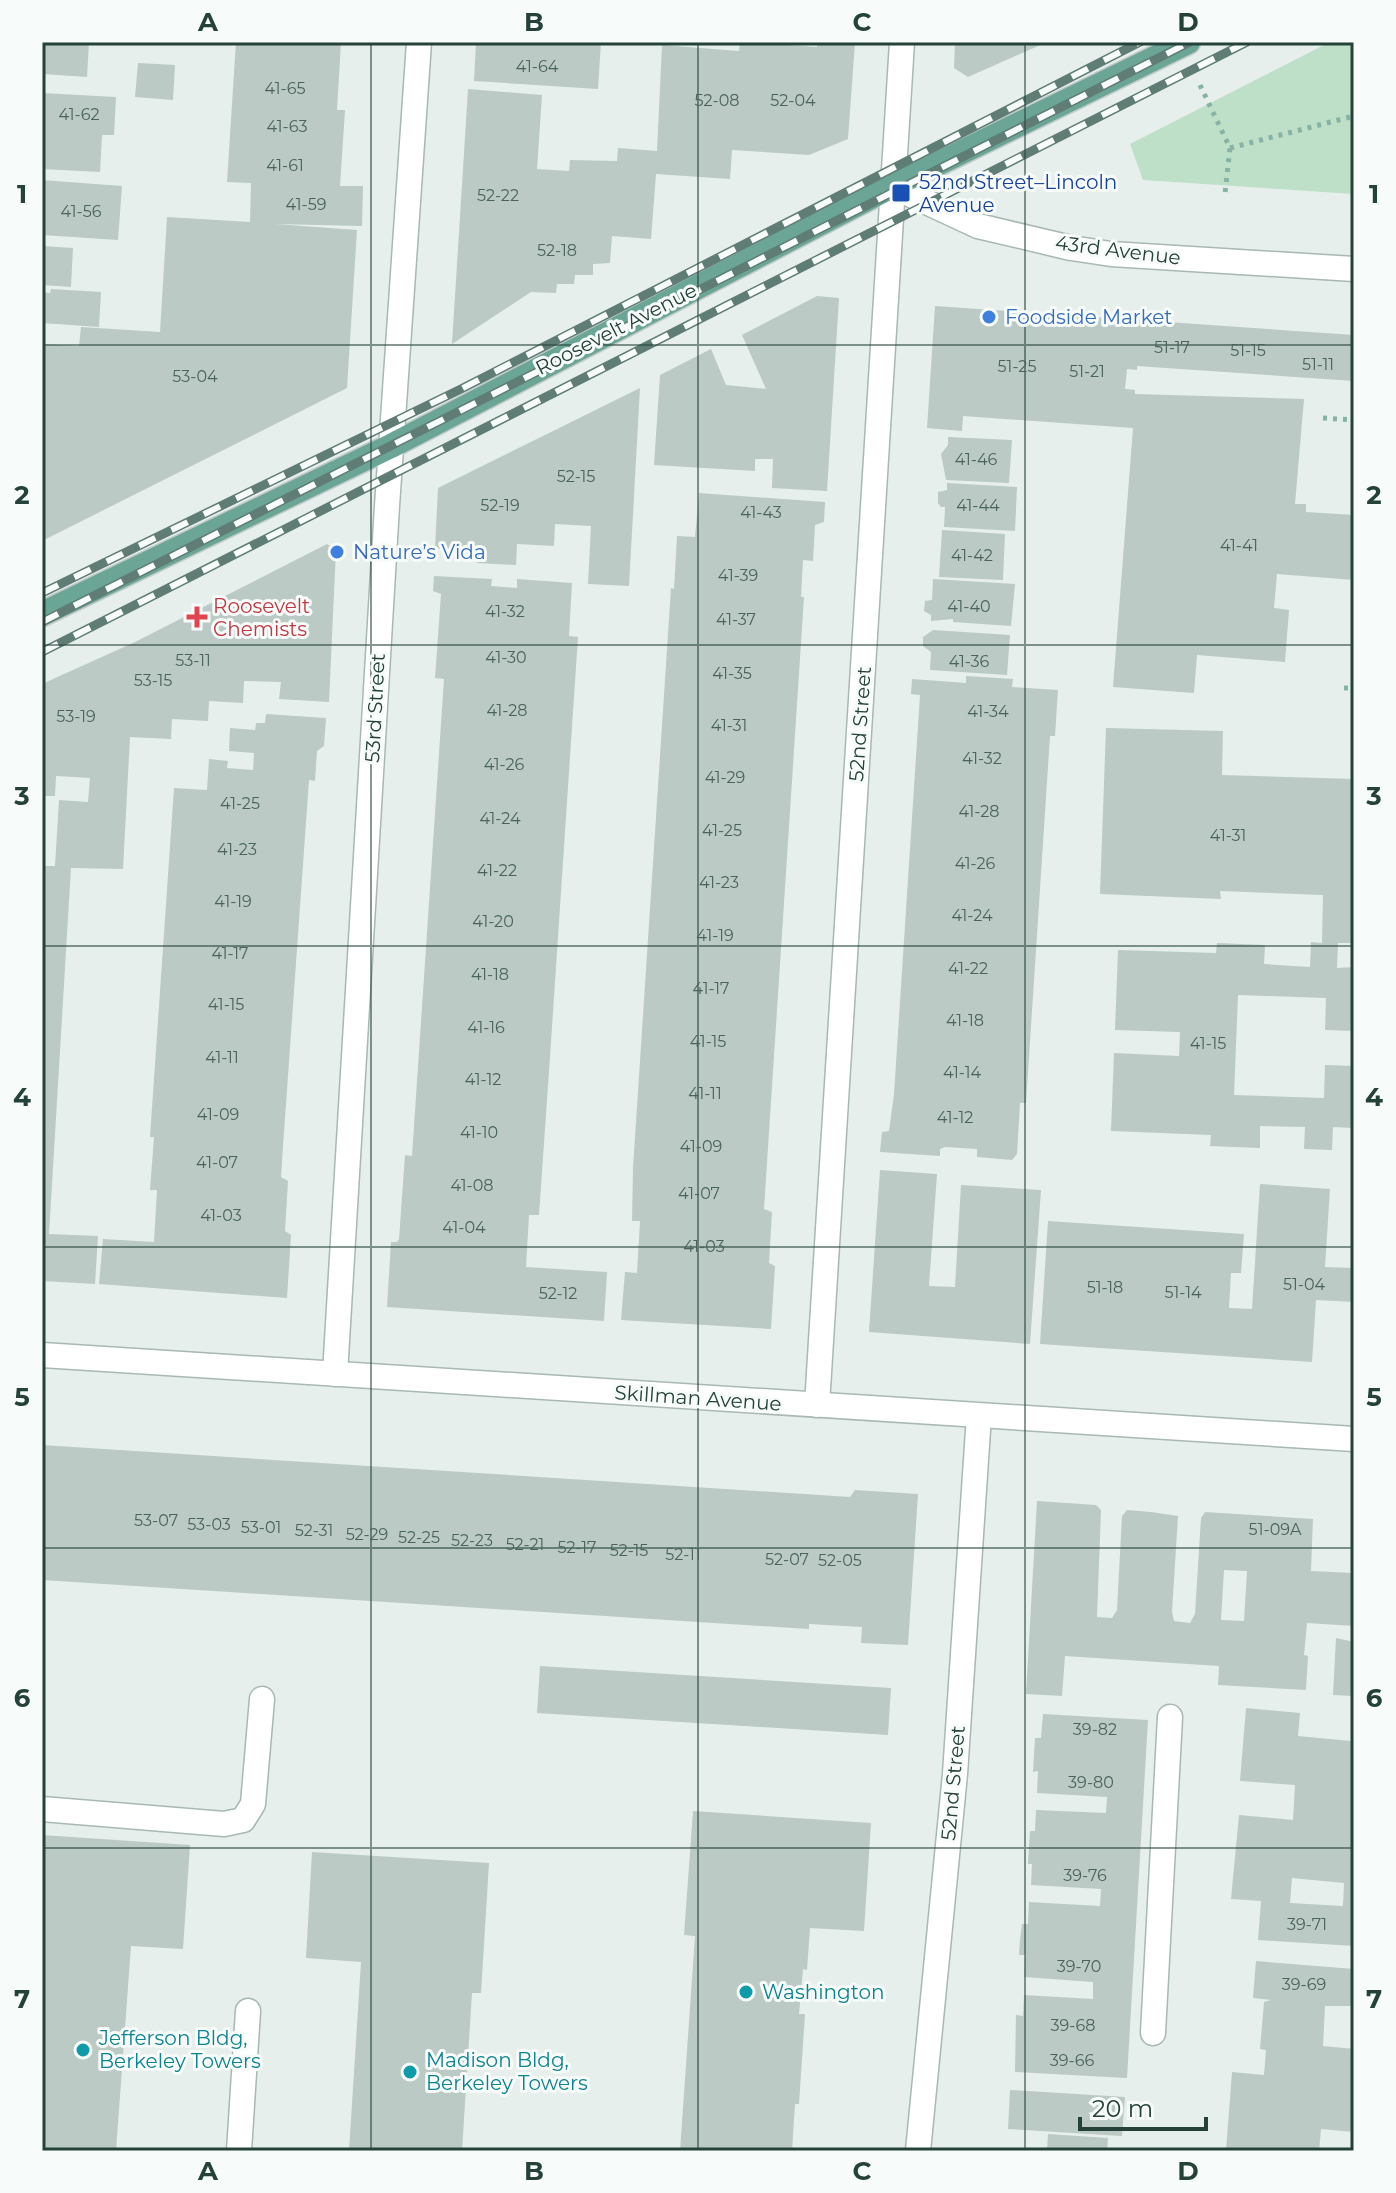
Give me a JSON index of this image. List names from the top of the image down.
{
  "streets": {
    "main road": ["Roosevelt Avenue"],
    "street": [
      "43rd Avenue",
      "53rd Street",
      "52nd Street",
      "Skillman Avenue"
    ]
  },
  "crossings": [
    ["43rd Avenue", "Roosevelt Avenue"],
    ["43rd Avenue", "52nd Street"],
    ["Roosevelt Avenue", "53rd Street"],
    ["Roosevelt Avenue", "52nd Street"],
    ["53rd Street", "Skillman Avenue"],
    ["52nd Street", "Skillman Avenue"]
  ],
  "places": {
    "transit": ["52nd Street–Lincoln Avenue"],
    "other": [
      "Foodside Market",
      "Nature’s Vida",
      "Washington",
      "Jefferson Bldg, Berkeley Towers",
      "Madison Bldg, Berkeley Towers"
    ],
    "health": ["Roosevelt Chemists"]
  },
  "house_numbers": [
    "41-64",
    "41-65",
    "52-08",
    "52-04",
    "41-62",
    "41-63",
    "41-61",
    "52-22",
    "41-59",
    "41-56",
    "52-18",
    "51-17",
    "51-15",
    "51-11",
    "51-25",
    "51-21",
    "53-04",
    "41-46",
    "52-15",
    "52-19",
    "41-44",
    "41-43",
    "41-41",
    "41-42",
    "41-39",
    "41-40",
    "41-32",
    "41-37",
    "41-30",
    "53-11",
    "41-36",
    "41-35",
    "53-15",
    "41-28",
    "41-34",
    "53-19",
    "41-31",
    "41-32",
    "41-26",
    "41-29",
    "41-25",
    "41-28",
    "41-24",
    "41-25",
    "41-31",
    "41-23",
    "41-26",
    "41-22",
    "41-23",
    "41-19",
    "41-24",
    "41-20",
    "41-19",
    "41-17",
    "41-22",
    "41-18",
    "41-17",
    "41-15",
    "41-18",
    "41-16",
    "41-15",
    "41-15",
    "41-11",
    "41-14",
    "41-12",
    "41-11",
    "41-09",
    "41-12",
    "41-10",
    "41-09",
    "41-07",
    "41-08",
    "41-07",
    "41-03",
    "41-04",
    "41-03",
    "51-04",
    "51-18",
    "51-14",
    "52-12",
    "53-07",
    "53-03",
    "53-01",
    "51-09A",
    "52-31",
    "52-29",
    "52-25",
    "52-23",
    "52-21",
    "52-17",
    "52-15",
    "52-11",
    "52-07",
    "52-05",
    "39-82",
    "39-80",
    "39-76",
    "39-71",
    "39-70",
    "39-69",
    "39-68",
    "39-66"
  ],
  "scale_bar": "20 m",
  "grid": {
    "columns": [
      "A",
      "B",
      "C",
      "D"
    ],
    "rows": [
      "1",
      "2",
      "3",
      "4",
      "5",
      "6",
      "7"
    ]
  }
}
